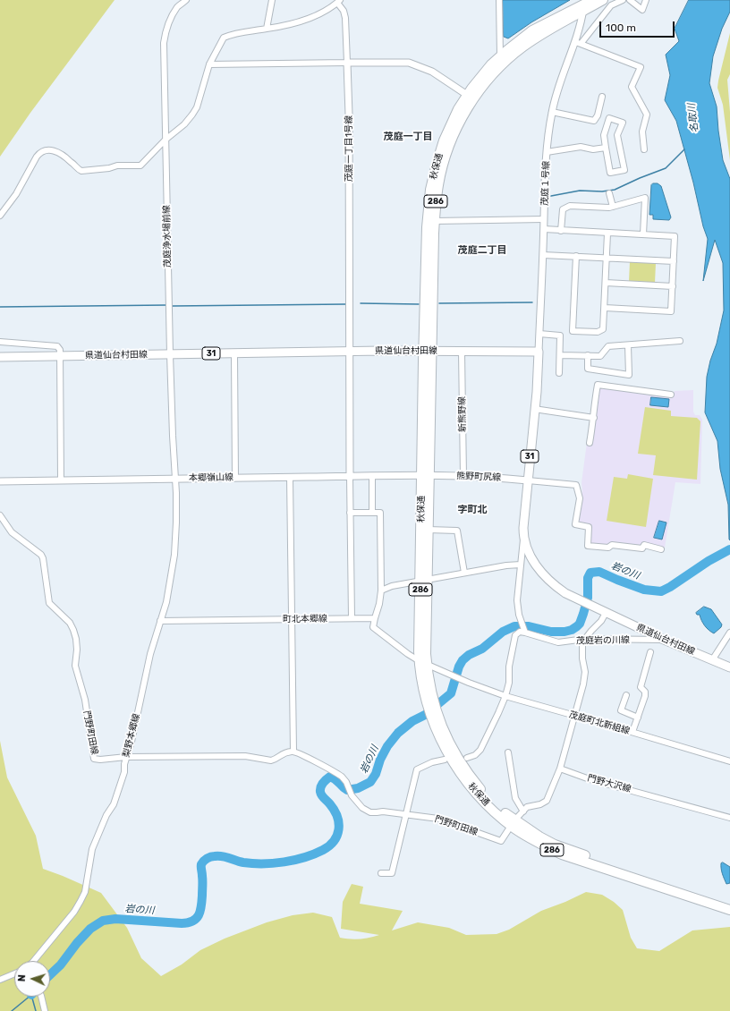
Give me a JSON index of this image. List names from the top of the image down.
{
  "streets": {
    "highway": ["秋保通", "286"],
    "main road": ["県道仙台村田線", "31"],
    "street": [
      "茂庭一丁目1号線",
      "茂庭１号線",
      "茂庭浄水場前線",
      "新熊野線",
      "熊野町尻線",
      "本郷嶺山線",
      "町北本郷線",
      "茂庭岩の川線",
      "茂庭町北新組線",
      "門野町田線",
      "梨野本郷線",
      "門野大沢線"
    ]
  },
  "crossings": [
    ["茂庭一丁目1号線", "県道仙台村田線"],
    ["茂庭一丁目1号線", "本郷嶺山線"],
    ["秋保通", "茂庭１号線"],
    ["秋保通", "県道仙台村田線"],
    ["秋保通", "熊野町尻線"],
    ["秋保通", "本郷嶺山線"],
    ["秋保通", "茂庭町北新組線"],
    ["秋保通", "門野町田線"],
    ["茂庭１号線", "県道仙台村田線"],
    ["茂庭１号線", "31"],
    ["茂庭浄水場前線", "県道仙台村田線"],
    ["茂庭浄水場前線", "本郷嶺山線"],
    ["茂庭浄水場前線", "梨野本郷線"],
    ["県道仙台村田線", "31"],
    ["県道仙台村田線", "新熊野線"],
    ["県道仙台村田線", "茂庭岩の川線"],
    ["31", "熊野町尻線"],
    ["新熊野線", "熊野町尻線"],
    ["熊野町尻線", "本郷嶺山線"],
    ["本郷嶺山線", "梨野本郷線"],
    ["町北本郷線", "茂庭町北新組線"],
    ["町北本郷線", "梨野本郷線"],
    ["門野町田線", "梨野本郷線"]
  ],
  "districts": ["茂庭一丁目", "茂庭二丁目", "字町北"],
  "water": ["名取川", "岩の川"],
  "scale_bar": "100 m",
  "north": "left"
}
